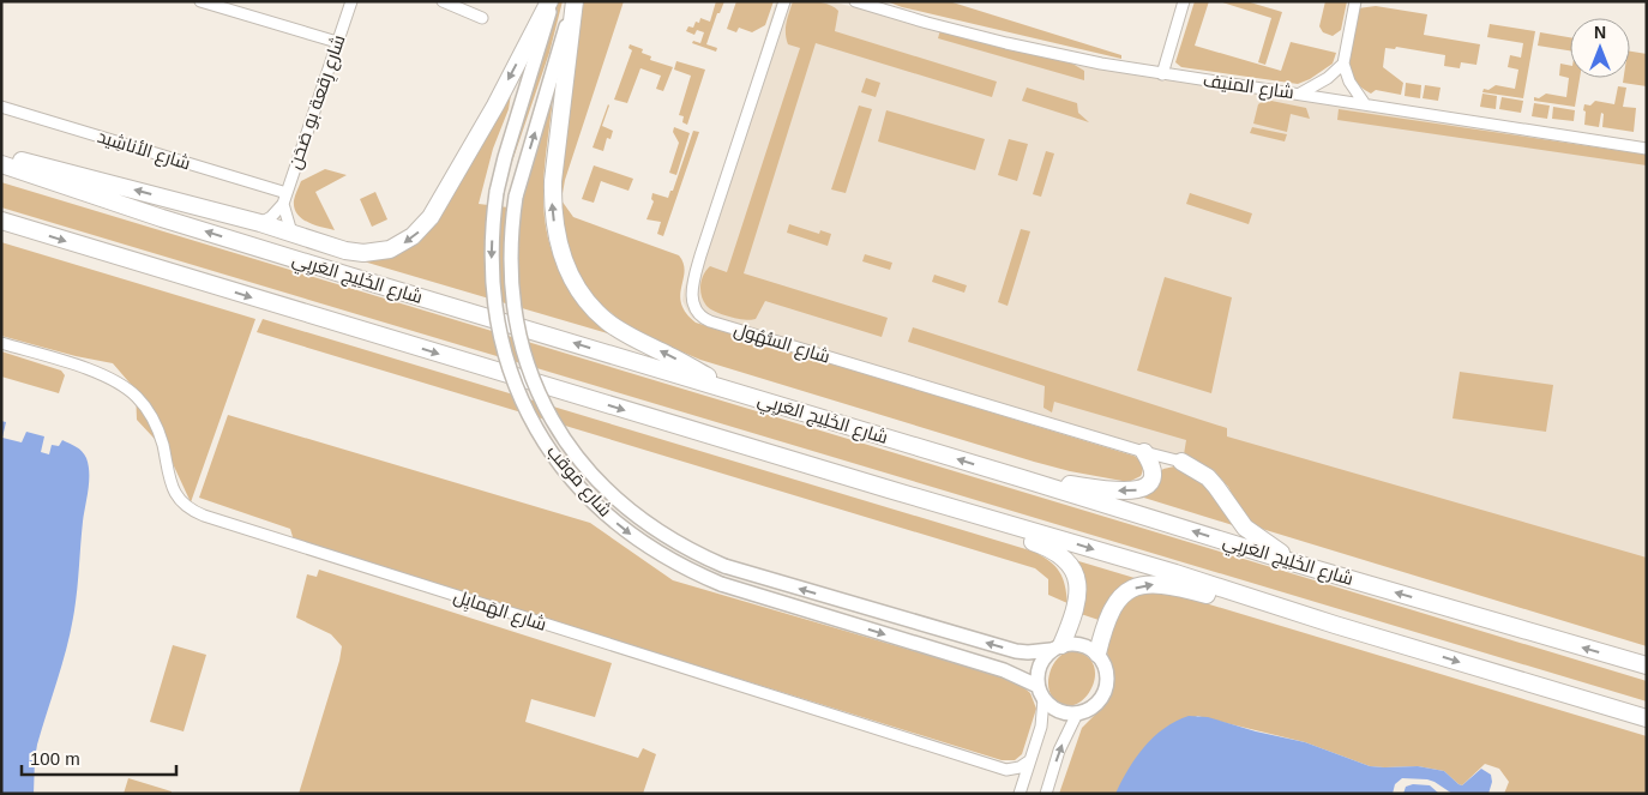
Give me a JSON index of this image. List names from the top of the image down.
{
  "streets": {
    "highway": ["شارع الخَلِيج العَربِي"],
    "main road": ["شارع مَوقب"],
    "street": [
      "شارع المنيف",
      "شارع رِقعة بو صَحَن",
      "شارع الأناشِيد",
      "شارع السُّهُول",
      "شارع الهَمايِل"
    ]
  },
  "crossings": [
    ["شارع رِقعة بو صَحَن", "شارع الأناشِيد"]
  ],
  "scale_bar": "100 m",
  "north": "top"
}
